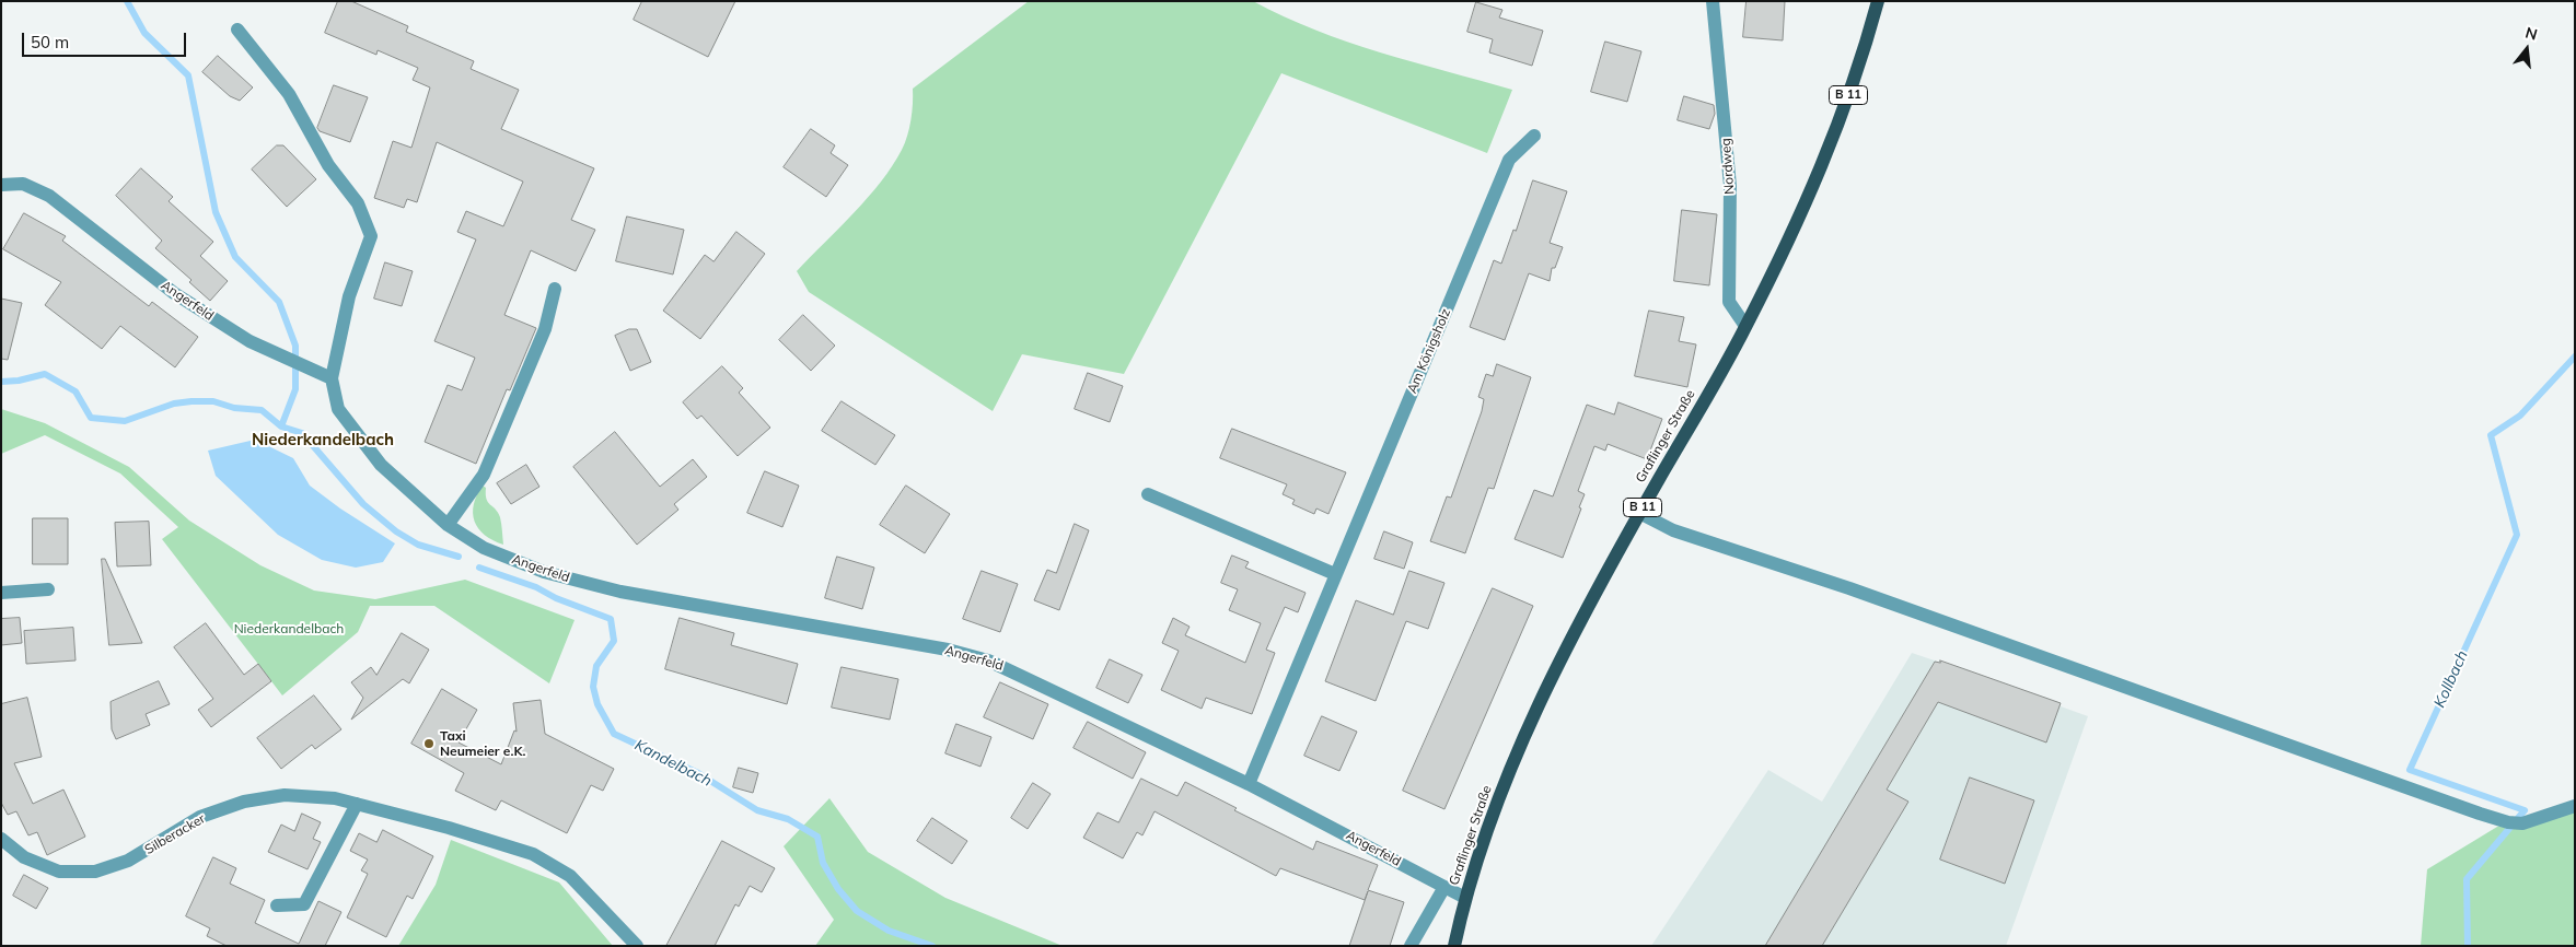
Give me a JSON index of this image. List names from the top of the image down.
{
  "streets": {
    "main road": ["B 11", "Graflinger Straße"],
    "street": [
      "Nordweg",
      "Angerfeld",
      "Am Königsholz",
      "Silberacker"
    ]
  },
  "crossings": [
    ["Nordweg", "Graflinger Straße"],
    ["Angerfeld", "Am Königsholz"],
    ["Angerfeld", "Graflinger Straße"]
  ],
  "districts": ["Niederkandelbach"],
  "water": ["Kollbach", "Kandelbach"],
  "parks": ["Niederkandelbach"],
  "places": ["Taxi Neumeier e.K."],
  "scale_bar": "50 m",
  "north": "top"
}
